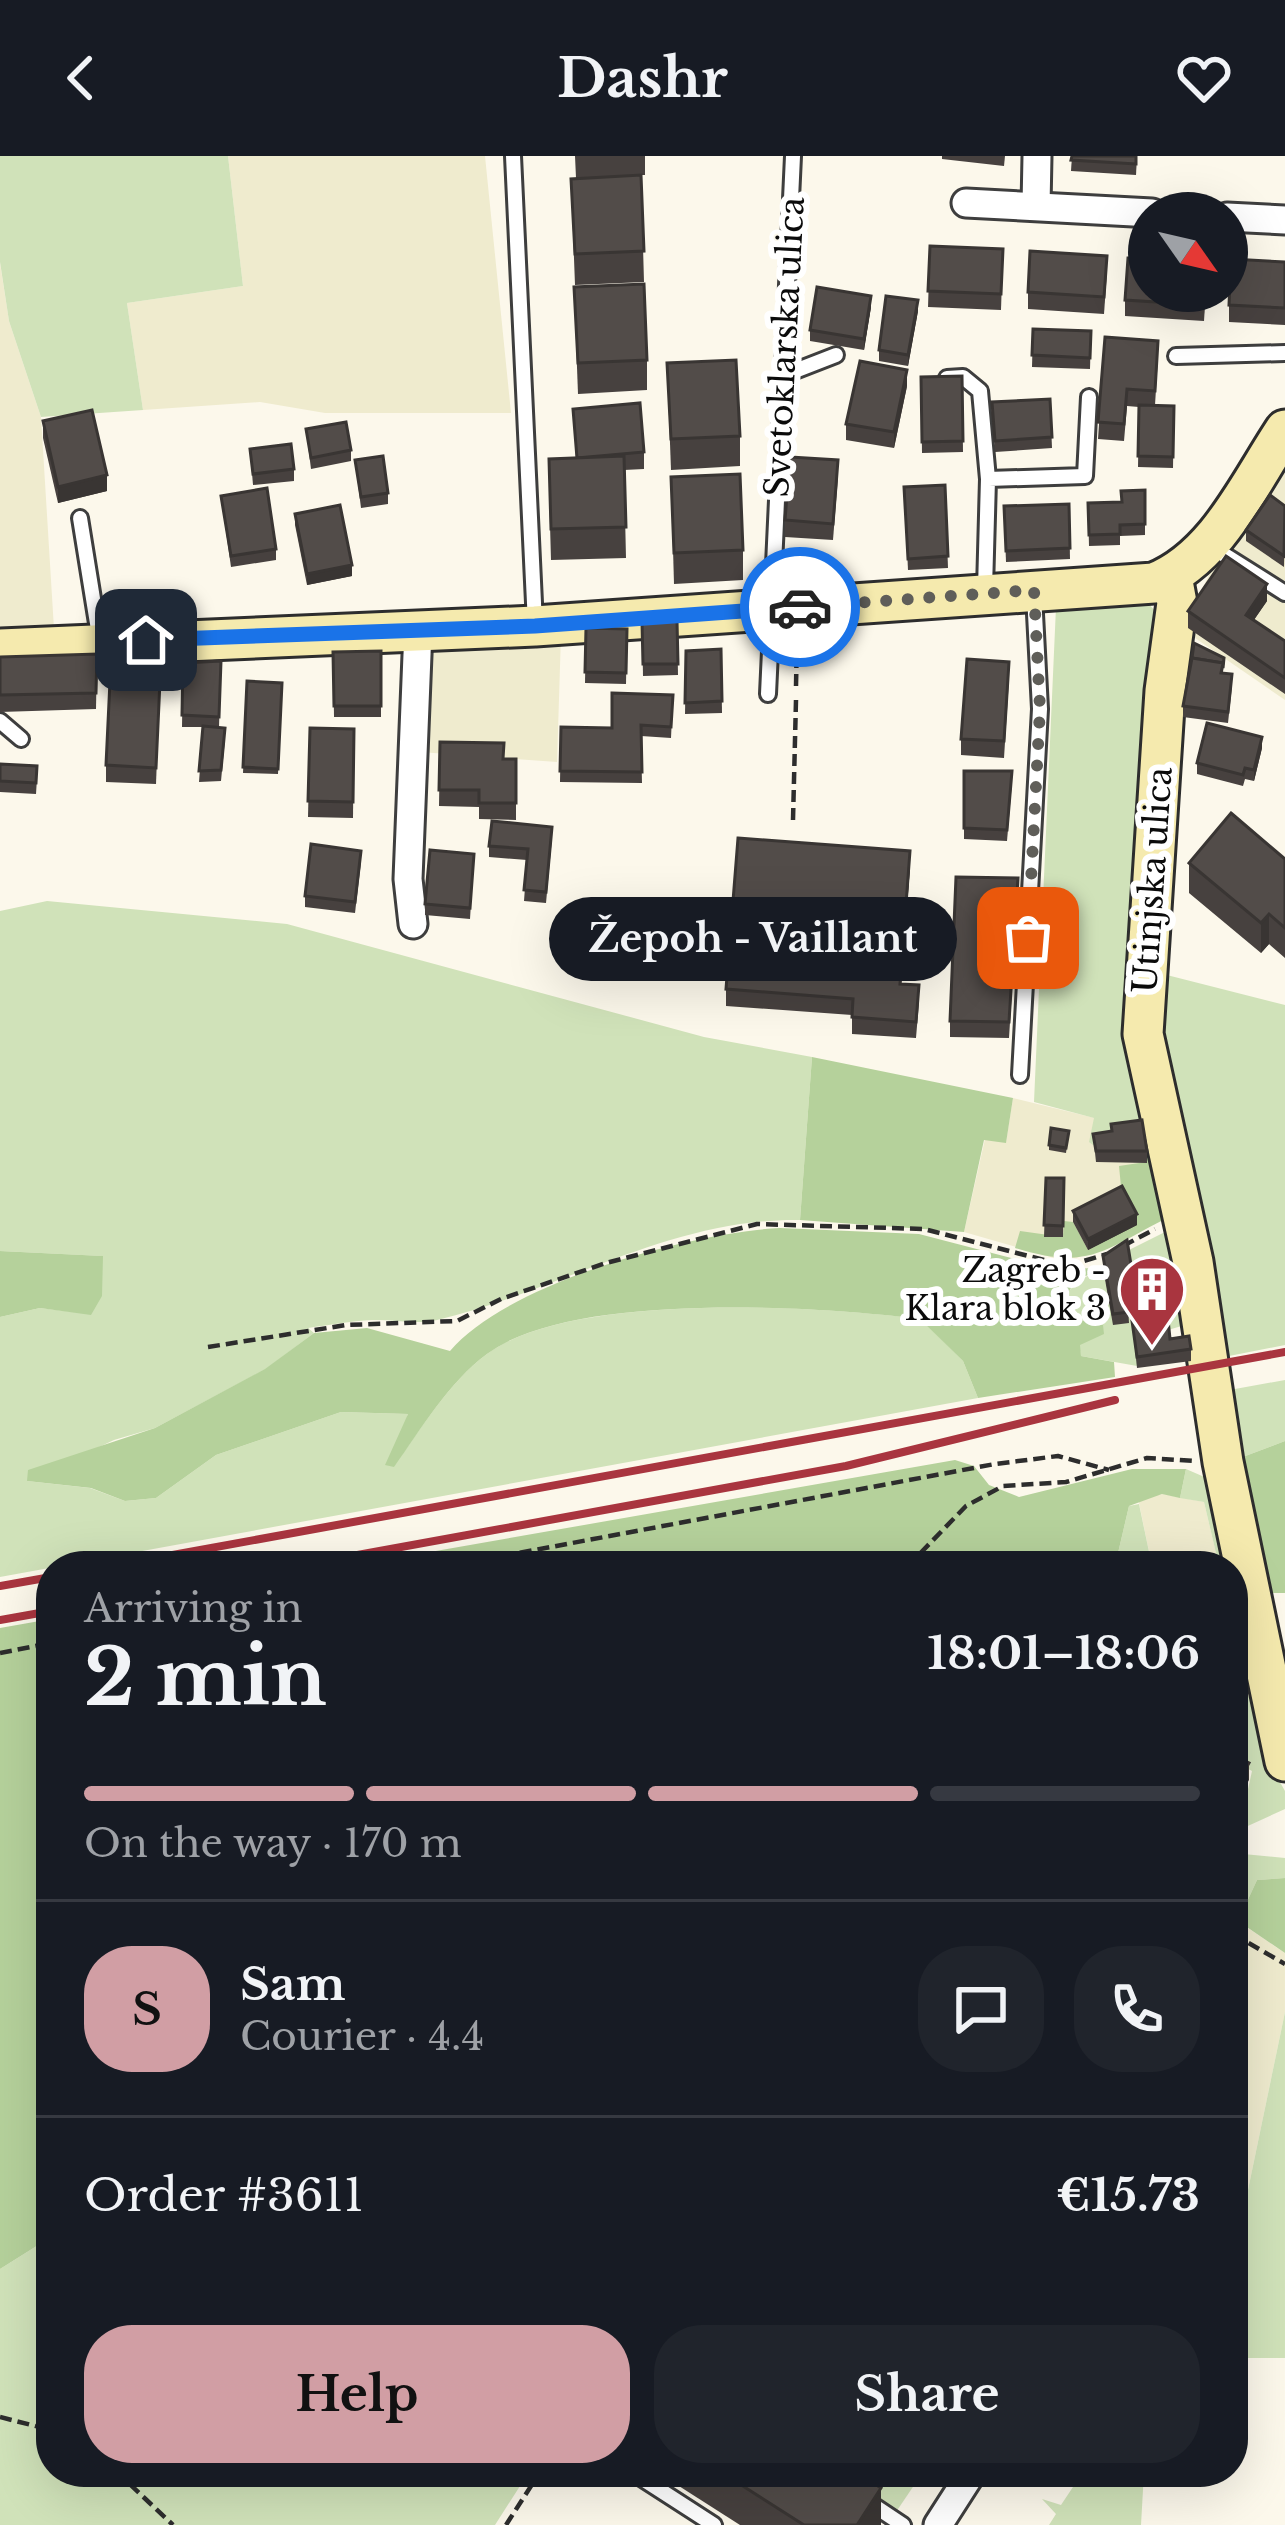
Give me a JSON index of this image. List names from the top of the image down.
{
  "streets": {
    "street": ["Utinjska ulica"],
    "lane": ["Svetoklarska ulica"]
  },
  "places": {
    "other": ["Žepoh - Vaillant"],
    "building": ["Zagreb - Klara blok 3"]
  },
  "north": "bottom right",
  "page": {
    "header": "Dashr",
    "bubble": "Žepoh - Vaillant",
    "heading": ["2 min", "Arriving in", "18:01–18:06"],
    "panel": [
      "Sam",
      "Courier · 4.4",
      "Order #3611",
      "€15.73"
    ],
    "bar": "On the way · 170 m",
    "round": "S",
    "buttons": ["Help", "Share"]
  }
}
